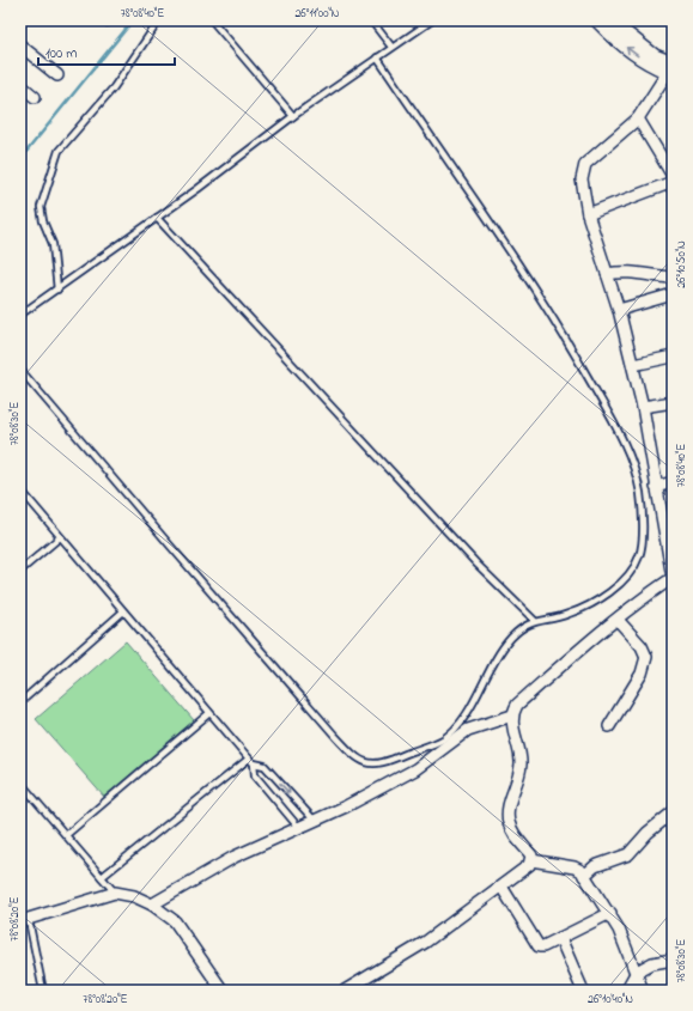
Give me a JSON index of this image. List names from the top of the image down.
{
  "scale_bar": "100 m",
  "coordinates": [
    "78°08'40\"E",
    "26°11'00\"N",
    "26°10'50\"N",
    "78°08'30\"E",
    "78°08'20\"E",
    "26°10'40\"N"
  ]
}
